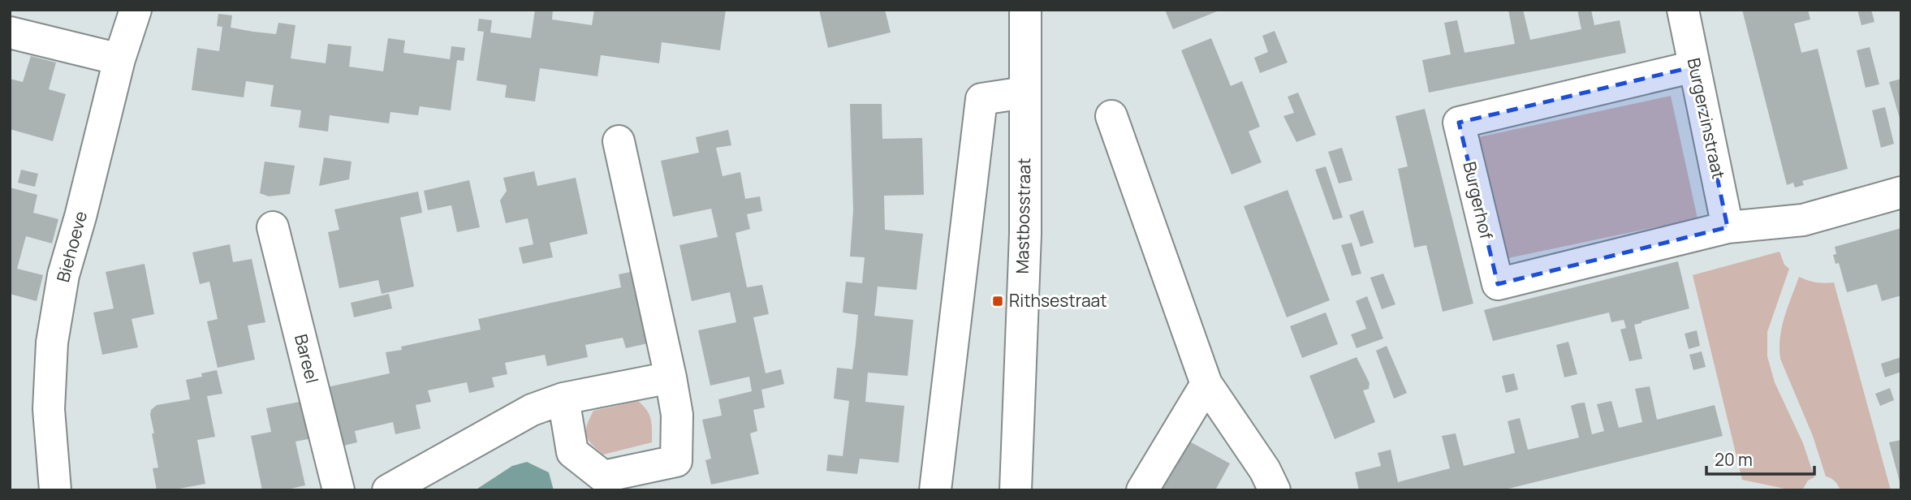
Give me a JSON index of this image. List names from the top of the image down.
{
  "streets": {
    "street": [
      "Burgerzinstraat",
      "Burgerhof",
      "Mastbosstraat",
      "Biehoeve",
      "Bareel"
    ]
  },
  "crossings": [
    ["Burgerzinstraat", "Burgerhof"]
  ],
  "places": {
    "transit": ["Rithsestraat"]
  },
  "scale_bar": "20 m"
}
